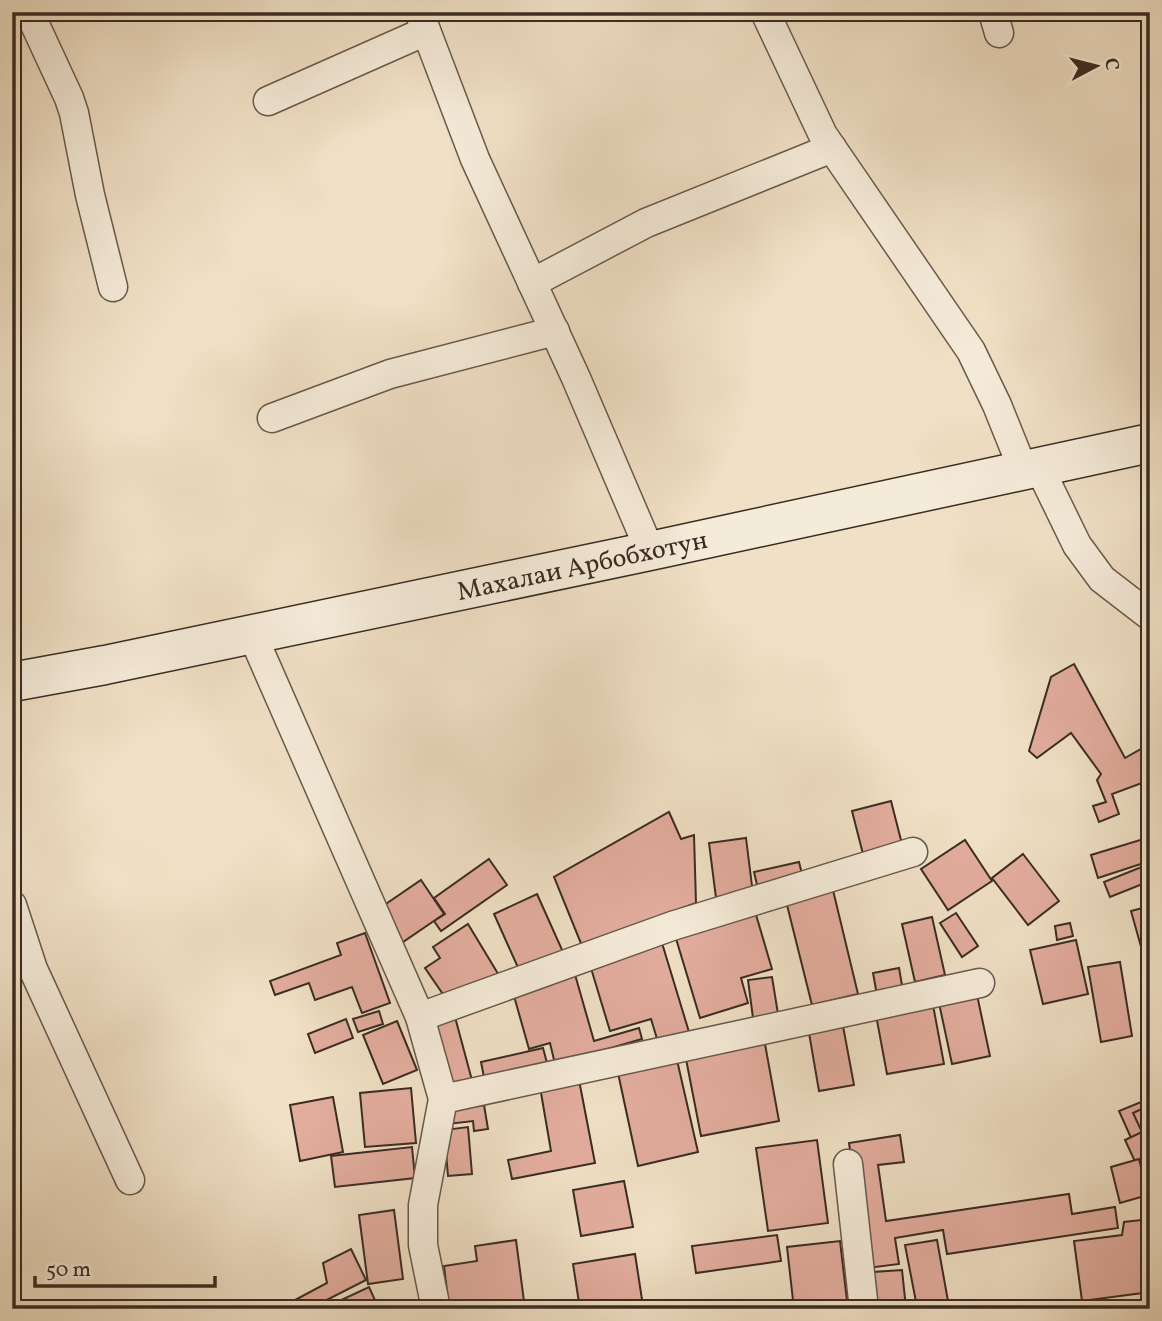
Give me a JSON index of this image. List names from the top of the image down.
{
  "streets": {
    "street": ["Махалаи Арбобхотун"]
  },
  "scale_bar": "50 m",
  "north": "right"
}
